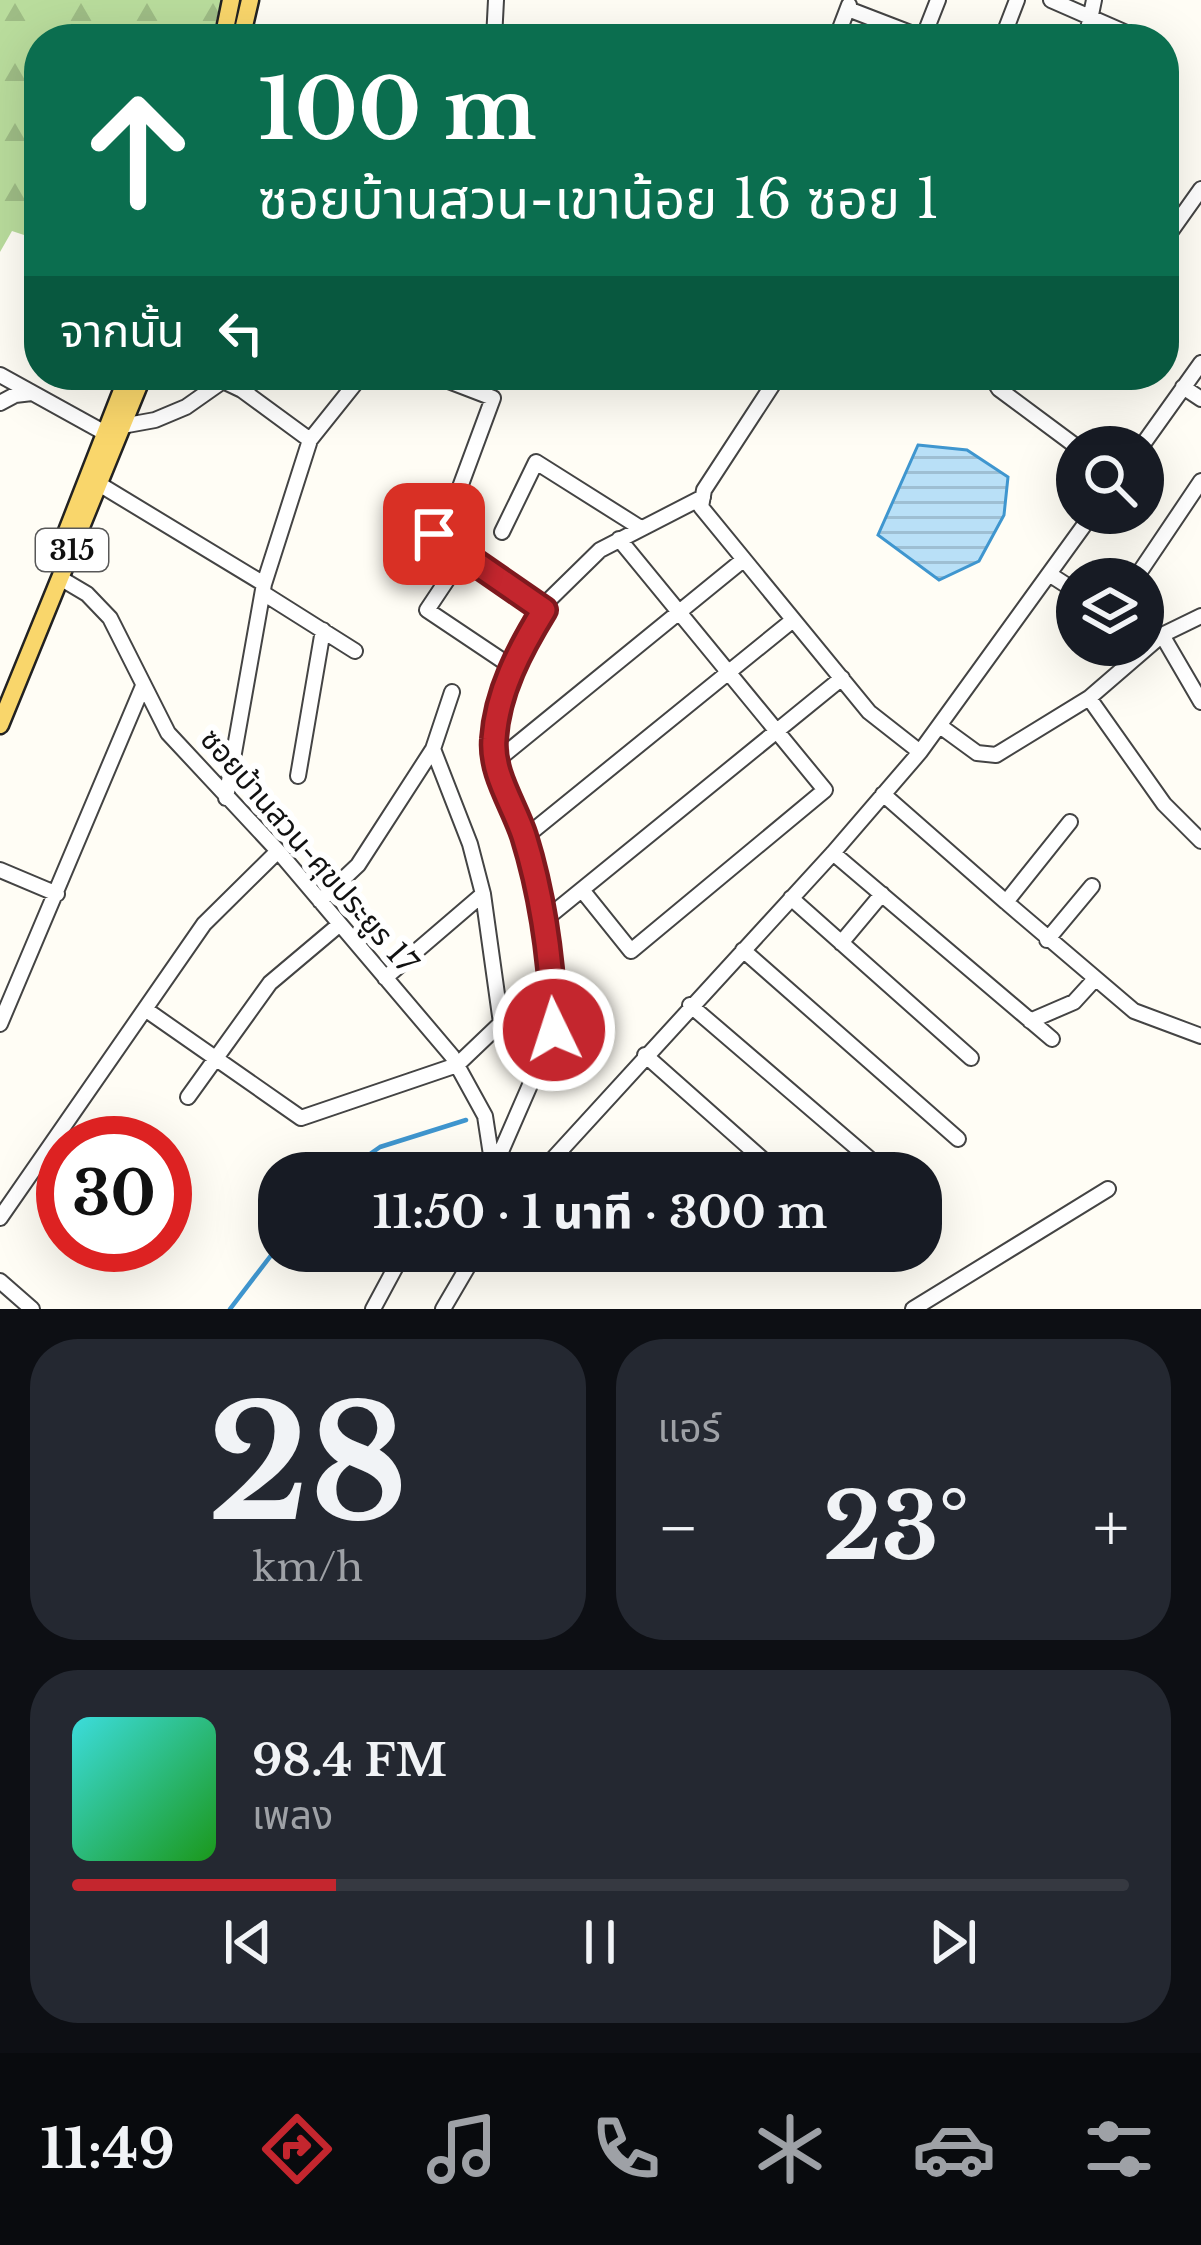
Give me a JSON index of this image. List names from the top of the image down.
{
  "streets": {
    "main road": ["315"],
    "street": ["ซอยบ้านสวน-ศุขประยูร 17"]
  },
  "crossings": [
    ["315", "ซอยบ้านสวน-ศุขประยูร 17"]
  ],
  "page": {
    "turn": ["100 m", "ซอยบ้านสวน-เขาน้อย 16 ซอย 1"],
    "then": "จากนั้น",
    "limit": "30",
    "trip": "11:50 · 1 นาที · 300 m",
    "tile": [
      ["28", "km/h"],
      "แอร์"
    ],
    "heat": ["−", "23°", "+"],
    "song": ["98.4 FM", "เพลง"],
    "tabs": "11:49"
  }
}
